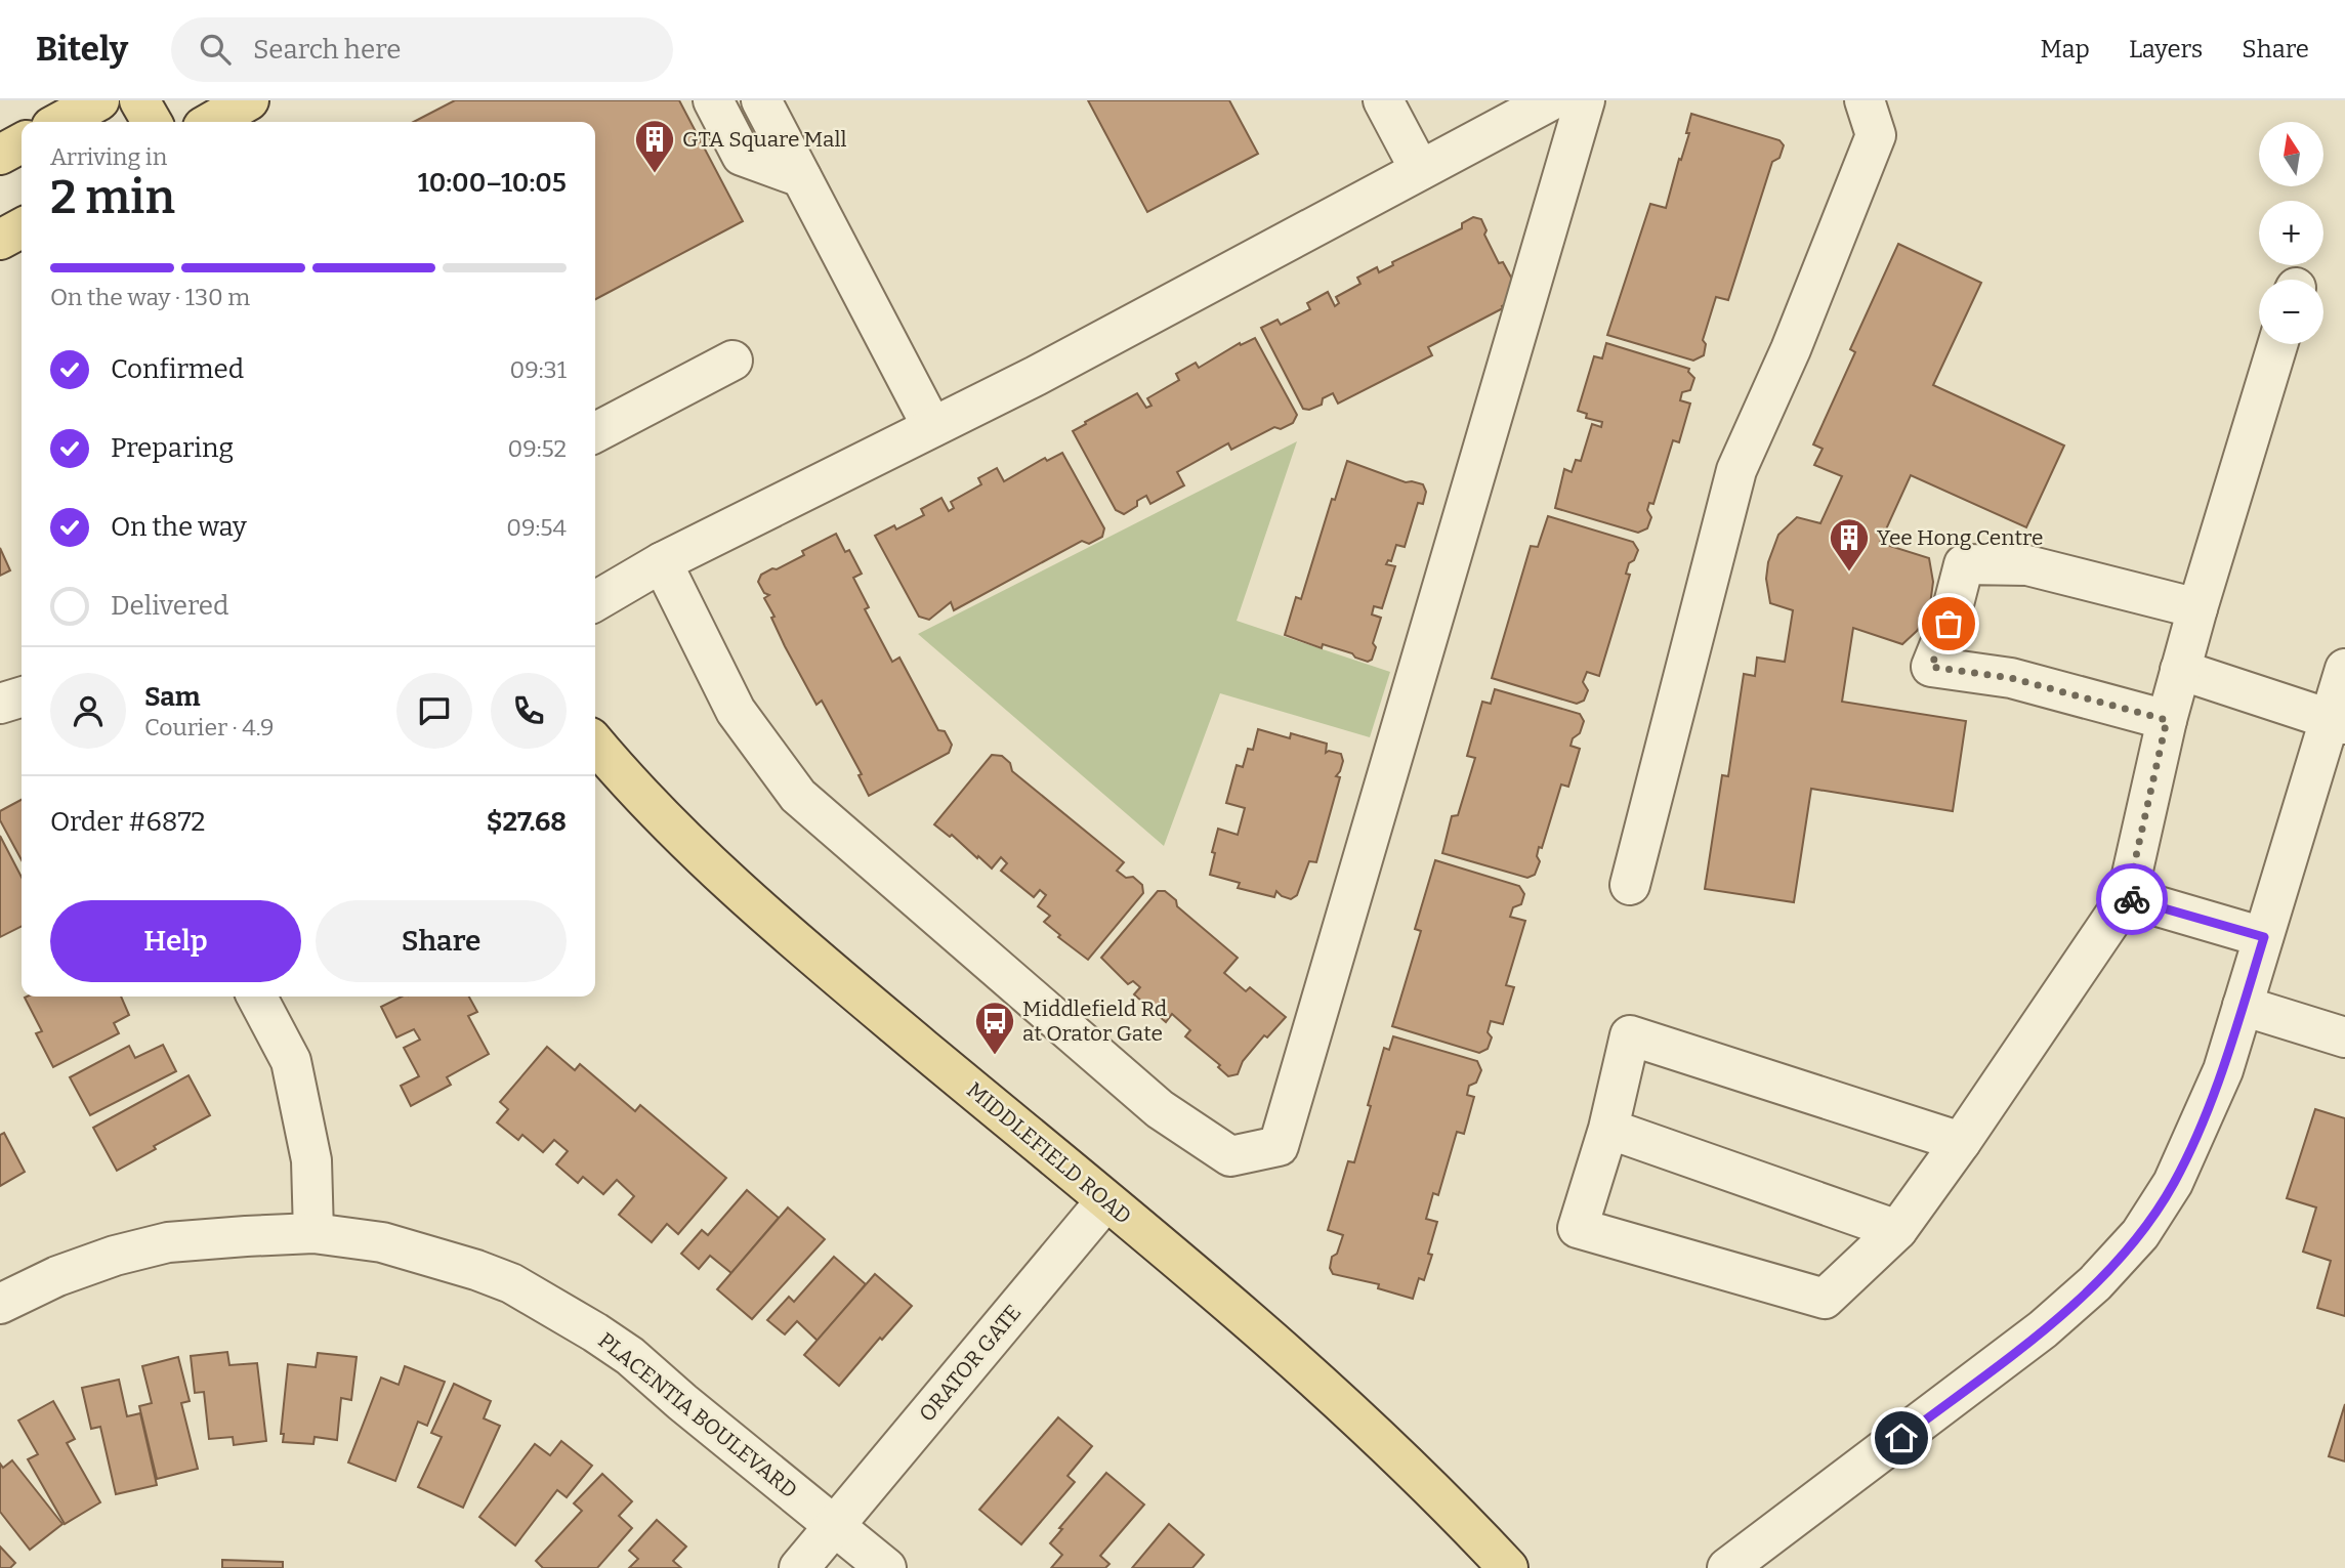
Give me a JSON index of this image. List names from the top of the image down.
{
  "streets": {
    "main road": ["MIDDLEFIELD ROAD"],
    "street": ["ORATOR GATE", "PLACENTIA BOULEVARD"]
  },
  "crossings": [
    ["MIDDLEFIELD ROAD", "ORATOR GATE"],
    ["ORATOR GATE", "PLACENTIA BOULEVARD"]
  ],
  "places": {
    "building": ["GTA Square Mall", "Yee Hong Centre"],
    "bus stop": ["Middlefield Rd at Orator Gate"]
  },
  "north": "top",
  "page": {
    "header": "Bitely",
    "search": "Search here",
    "nav": ["Map", "Layers", "Share"],
    "map_buttons": ["+", "−"],
    "heading": ["2 min", "Arriving in", "10:00–10:05"],
    "panel": [
      "Sam",
      "Courier · 4.9",
      "Order #6872",
      "$27.68"
    ],
    "bar": "On the way · 130 m",
    "list": [
      ["Confirmed", "09:31"],
      ["Preparing", "09:52"],
      ["On the way", "09:54"],
      "Delivered"
    ],
    "buttons": ["Help", "Share"]
  }
}
